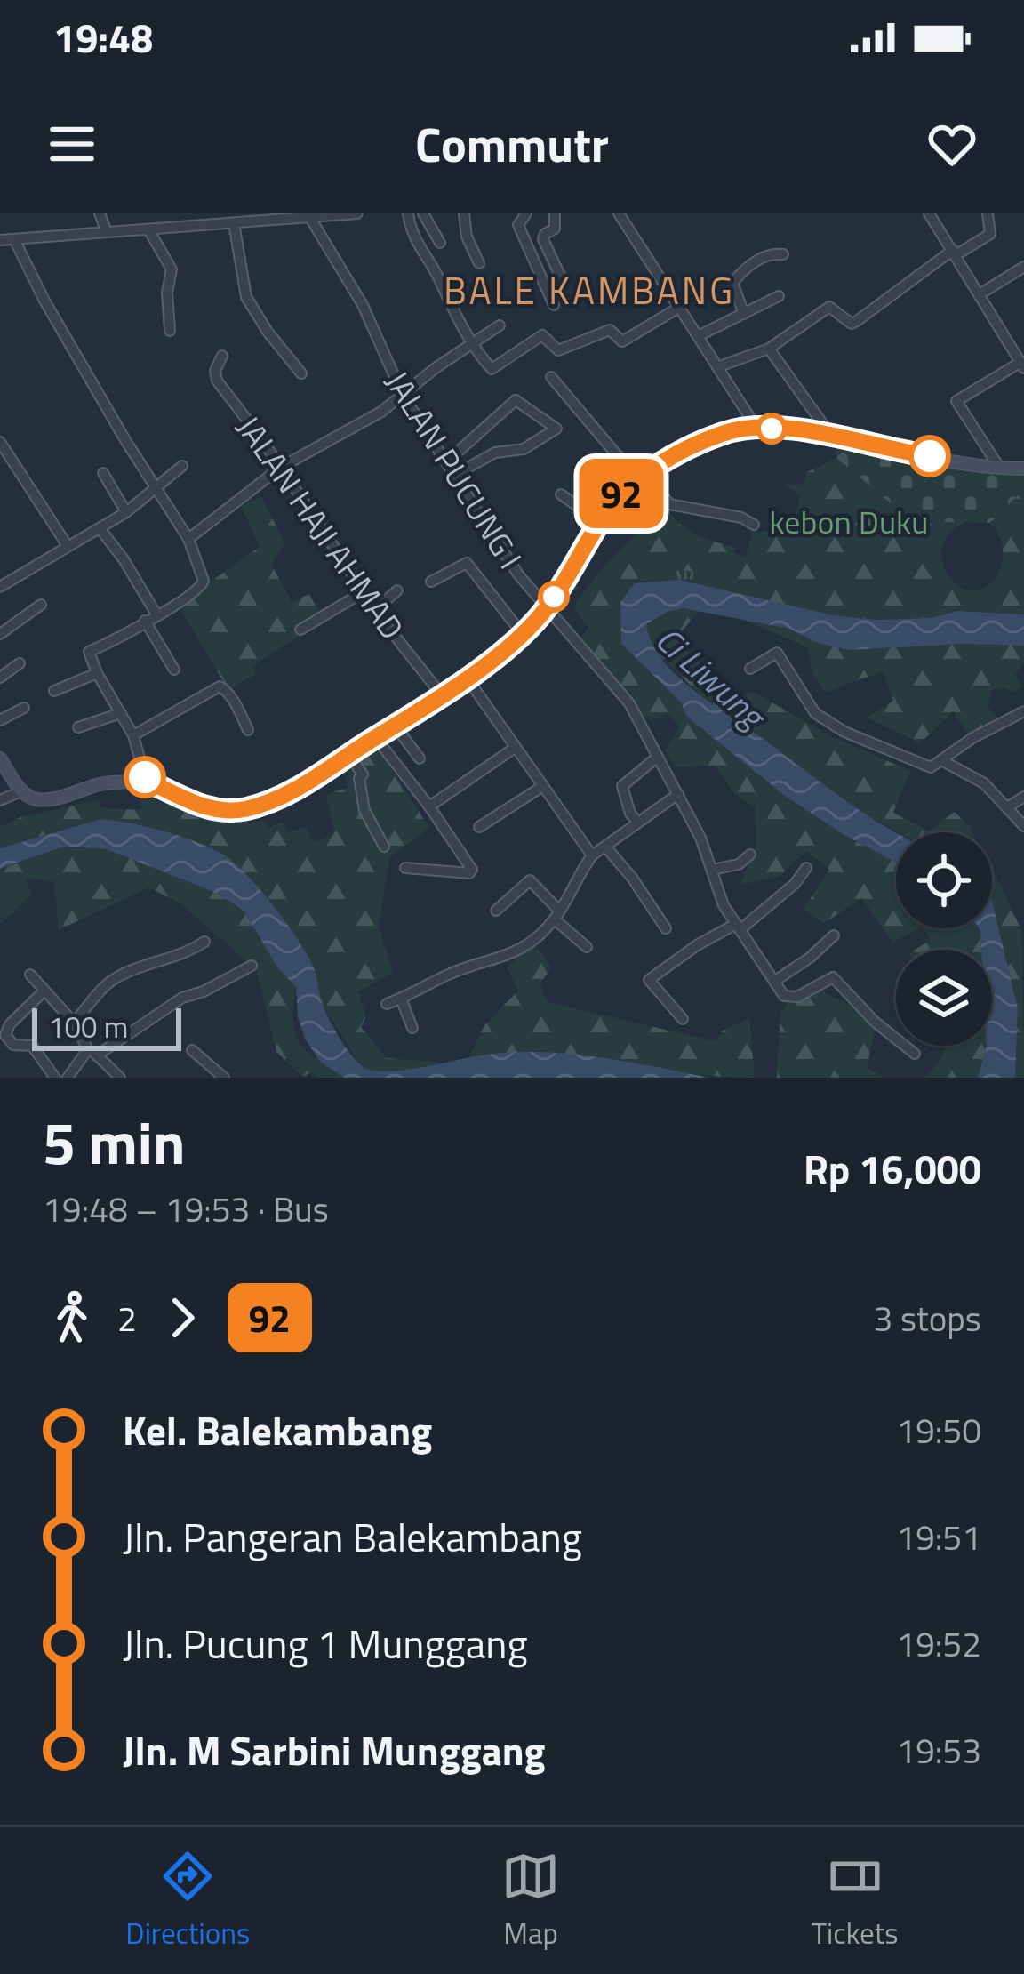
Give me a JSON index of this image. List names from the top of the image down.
{
  "streets": {
    "street": ["JALAN PUCUNG I", "JALAN HAJI AHMAD"]
  },
  "districts": ["BALE KAMBANG"],
  "water": ["Ci Liwung"],
  "parks": ["kebon Duku"],
  "lines": ["bus line 92"],
  "scale_bar": "100 m",
  "page": {
    "status": "19:48",
    "header": "Commutr",
    "on_map": "92",
    "scale": "100 m",
    "heading": ["5 min", "19:48 – 19:53 · Bus", "Rp 16,000"],
    "legs": ["2", "92", "3 stops"],
    "list": [
      {
        "name": "Kel. Balekambang",
        "value": "19:50"
      },
      {
        "name": "Jln. Pangeran Balekambang",
        "value": "19:51"
      },
      {
        "name": "Jln. Pucung 1 Munggang",
        "value": "19:52"
      },
      {
        "name": "Jln. M Sarbini Munggang",
        "value": "19:53"
      }
    ],
    "tabs": ["Directions", "Map", "Tickets"]
  }
}
